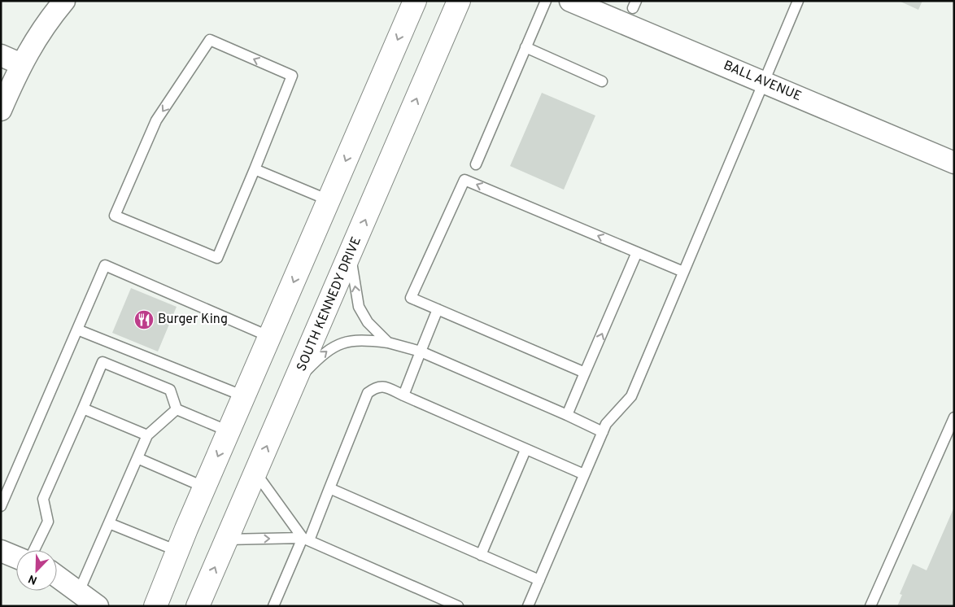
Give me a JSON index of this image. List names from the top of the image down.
{
  "streets": {
    "main road": ["SOUTH KENNEDY DRIVE"],
    "street": ["BALL AVENUE"]
  },
  "places": {
    "restaurant": ["Burger King"]
  },
  "north": "bottom left"
}
